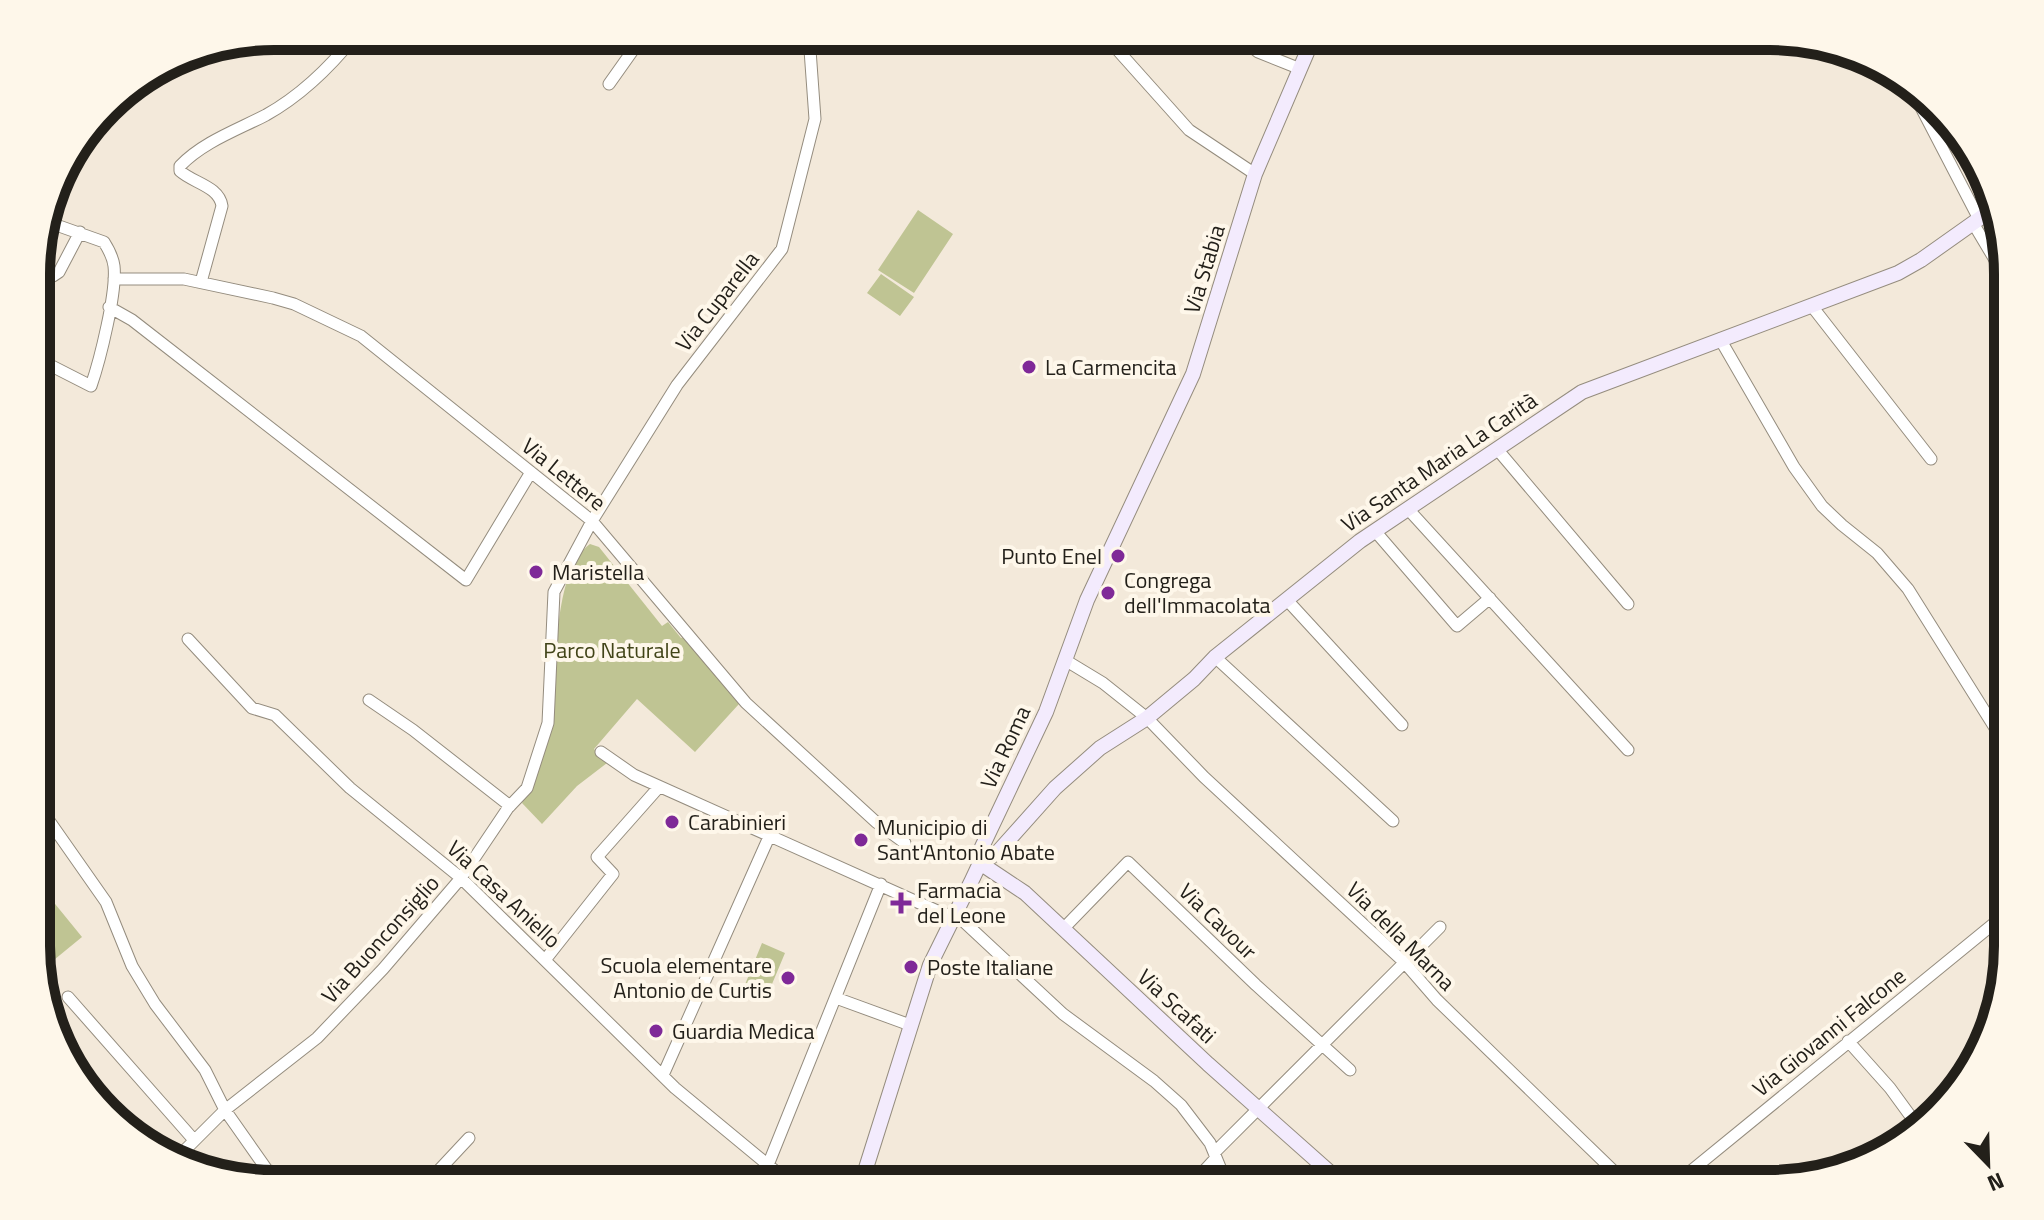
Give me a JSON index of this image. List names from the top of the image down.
{
  "streets": {
    "street": [
      "Via Stabia",
      "Via Cuparella",
      "Via Santa Maria La Carità",
      "Via Lettere",
      "Via Roma",
      "Via Casa Aniello",
      "Via Cavour",
      "Via della Marna",
      "Via Buonconsiglio",
      "Via Scafati",
      "Via Giovanni Falcone"
    ]
  },
  "crossings": [
    ["Via Stabia", "Via Roma"],
    ["Via Cuparella", "Via Lettere"],
    ["Via Cuparella", "Via Buonconsiglio"],
    ["Via Santa Maria La Carità", "Via Roma"],
    ["Via Santa Maria La Carità", "Via della Marna"],
    ["Via Santa Maria La Carità", "Via Scafati"],
    ["Via Lettere", "Via Buonconsiglio"],
    ["Via Roma", "Via della Marna"],
    ["Via Roma", "Via Scafati"],
    ["Via Casa Aniello", "Via Buonconsiglio"],
    ["Via Cavour", "Via Scafati"]
  ],
  "parks": ["Parco Naturale"],
  "places": {
    "other": [
      "La Carmencita",
      "Punto Enel",
      "Maristella",
      "Congrega dell'Immacolata",
      "Carabinieri",
      "Municipio di Sant'Antonio Abate",
      "Poste Italiane",
      "Scuola elementare Antonio de Curtis",
      "Guardia Medica"
    ],
    "health": ["Farmacia del Leone"]
  },
  "north": "bottom right"
}
